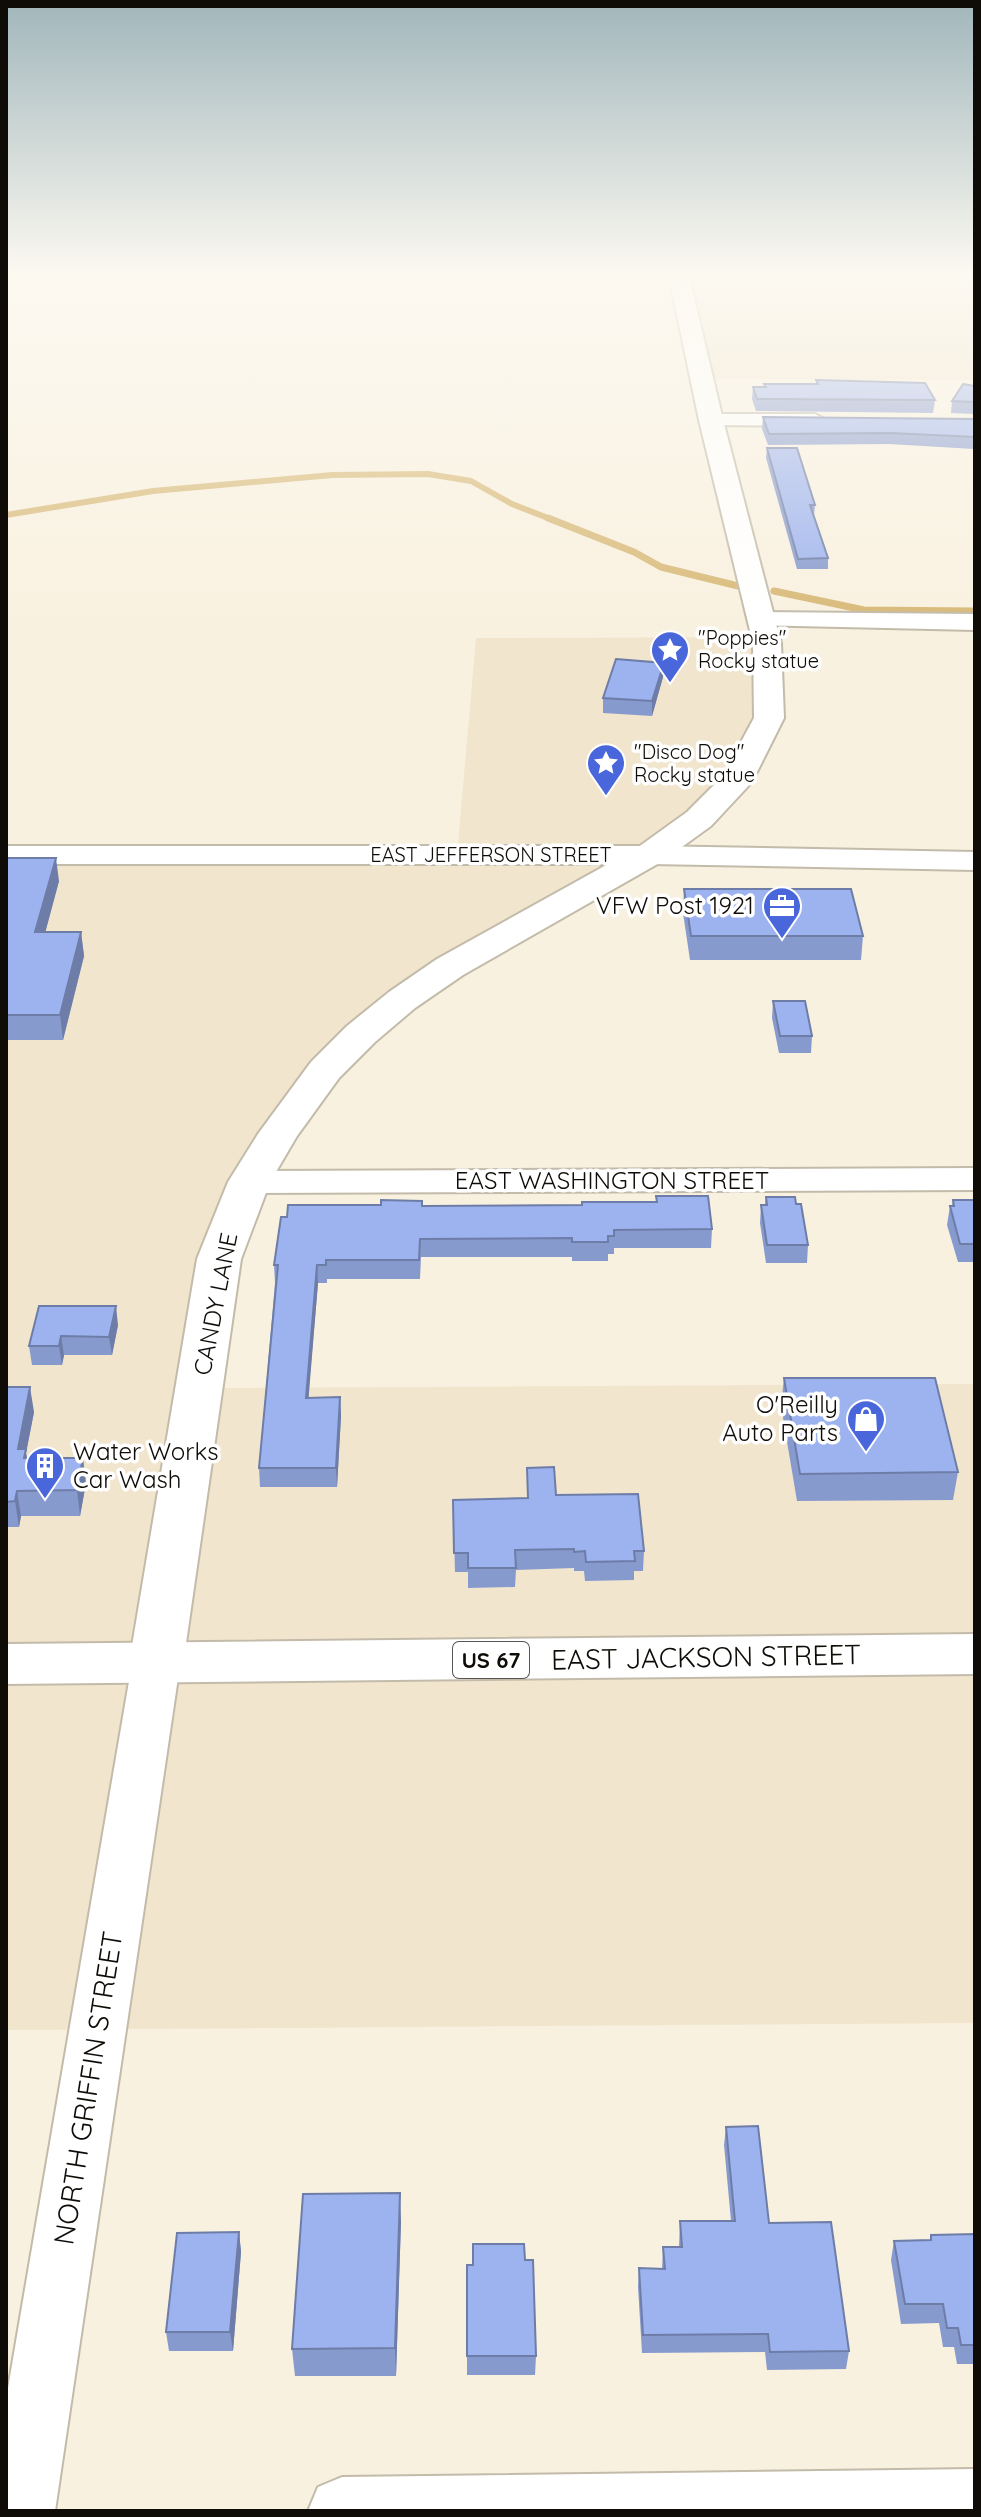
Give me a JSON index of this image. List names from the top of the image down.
{
  "streets": {
    "main road": ["CANDY LANE", "EAST JACKSON STREET", "US 67"],
    "street": ["EAST JEFFERSON STREET", "EAST WASHINGTON STREET", "NORTH GRIFFIN STREET"]
  },
  "crossings": [
    ["EAST JEFFERSON STREET", "CANDY LANE"],
    ["EAST WASHINGTON STREET", "CANDY LANE"],
    ["CANDY LANE", "EAST JACKSON STREET"],
    ["CANDY LANE", "NORTH GRIFFIN STREET"],
    ["EAST JACKSON STREET", "NORTH GRIFFIN STREET"]
  ],
  "places": {
    "place": ["\"Poppies\" Rocky statue", "\"Disco Dog\" Rocky statue"],
    "office": ["VFW Post 1921"],
    "shop": ["O'Reilly Auto Parts"],
    "building": ["Water Works Car Wash"]
  }
}
